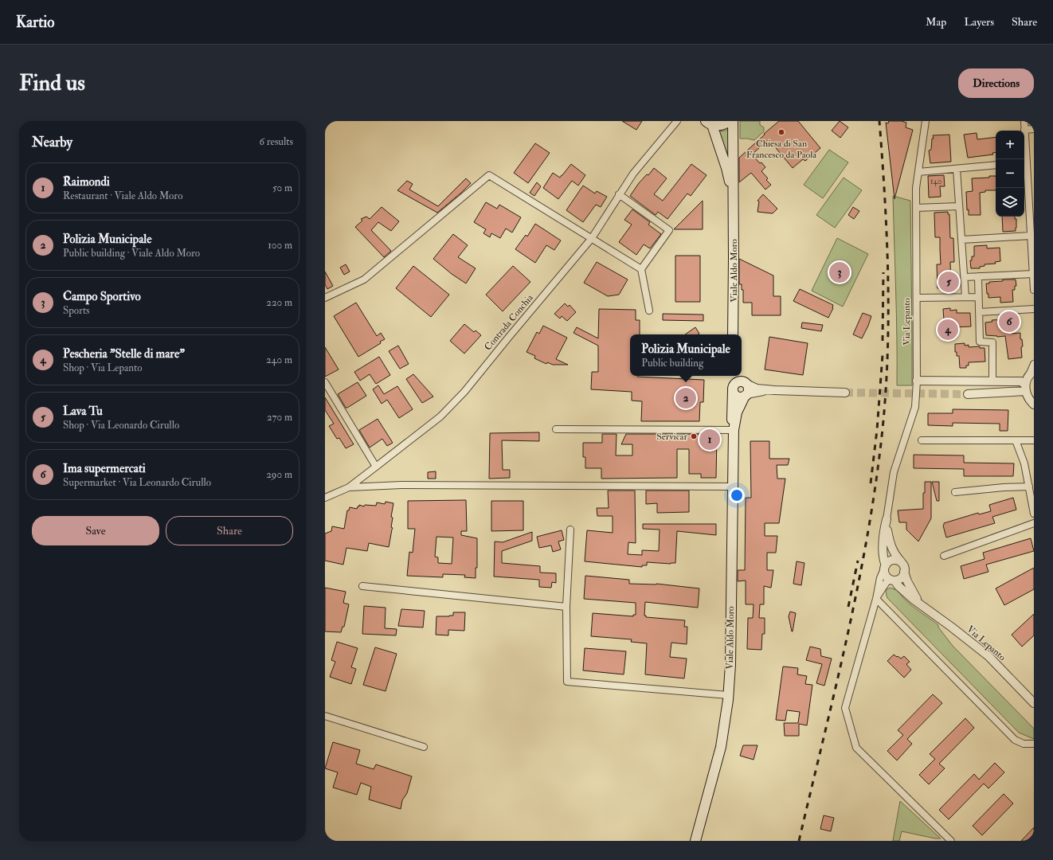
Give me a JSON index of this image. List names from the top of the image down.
{
  "streets": {
    "main road": ["Viale Aldo Moro"],
    "street": ["Via Lepanto", "Contrada Conchia"]
  },
  "places": ["Chiesa di San Francesco da Paola", "Servicar"],
  "house_numbers": ["140"],
  "page": {
    "header": "Kartio",
    "nav": ["Map", "Layers", "Share"],
    "buttons": [
      "Directions",
      ["Save", "Share"]
    ],
    "title": "Find us",
    "heading": ["Nearby", "6 results"],
    "map_buttons": ["+", "−"],
    "list": [
      {
        "mark": "1",
        "name": "Raimondi",
        "note": "Restaurant · Viale Aldo Moro",
        "value": "50 m"
      },
      {
        "mark": "2",
        "name": "Polizia Municipale",
        "note": "Public building · Viale Aldo Moro",
        "value": "100 m"
      },
      {
        "mark": "3",
        "name": "Campo Sportivo",
        "note": "Sports",
        "value": "220 m"
      },
      {
        "mark": "4",
        "name": "Pescheria \"Stelle di mare\"",
        "note": "Shop · Via Lepanto",
        "value": "240 m"
      },
      {
        "mark": "5",
        "name": "Lava Tu",
        "note": "Shop · Via Leonardo Cirullo",
        "value": "270 m"
      },
      {
        "mark": "6",
        "name": "Ima supermercati",
        "note": "Supermarket · Via Leonardo Cirullo",
        "value": "290 m"
      }
    ],
    "pins": [
      "3",
      "5",
      "6",
      "4",
      "2",
      "1"
    ],
    "popup": ["Polizia Municipale", "Public building"]
  }
}
